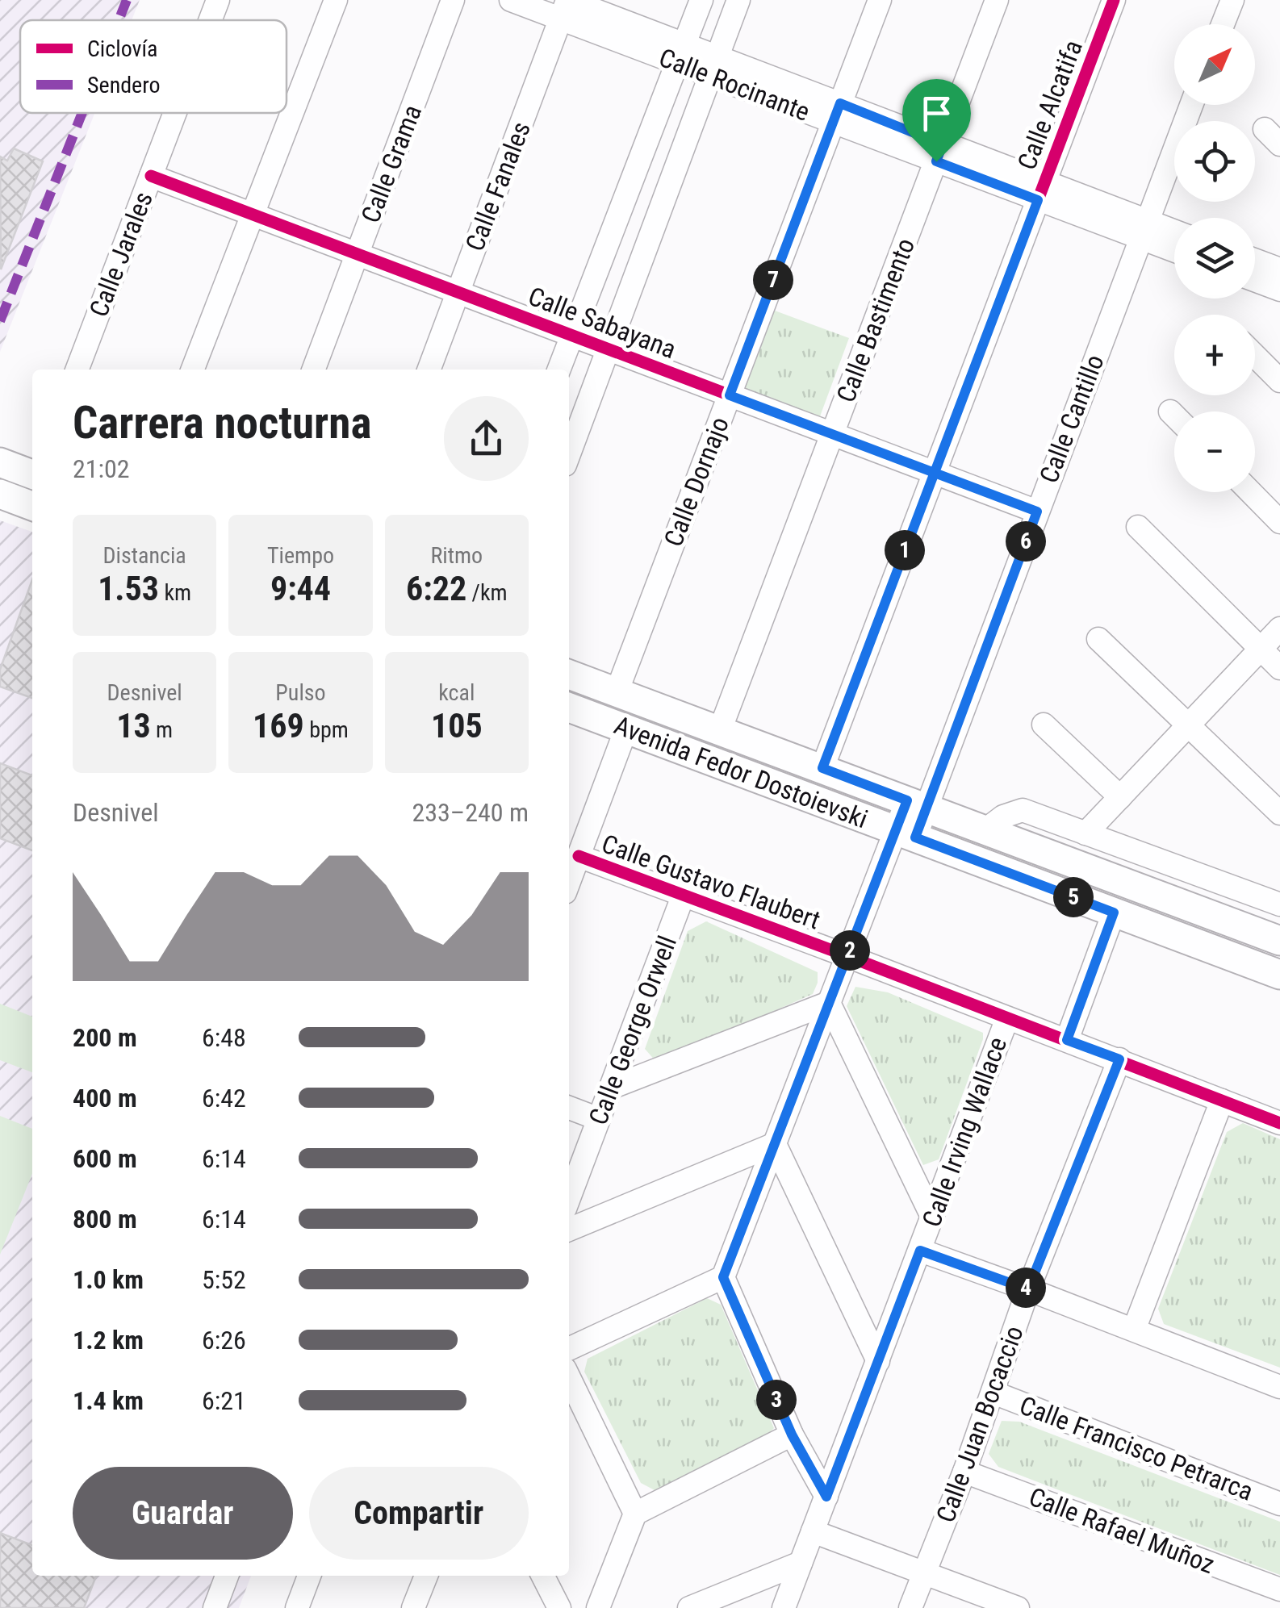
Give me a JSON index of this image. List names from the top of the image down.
{
  "streets": {
    "main road": ["Avenida Fedor Dostoievski"],
    "street": [
      "Calle Rocinante",
      "Calle Alcatifa",
      "Calle Grama",
      "Calle Fanales",
      "Calle Jarales",
      "Calle Bastimento",
      "Calle Sabayana",
      "Calle Cantillo",
      "Calle Dornajo",
      "Calle Gustavo Flaubert",
      "Calle George Orwell",
      "Calle Irving Wallace",
      "Calle Juan Bocaccio",
      "Calle Francisco Petrarca",
      "Calle Rafael Muñoz"
    ]
  },
  "crossings": [
    ["Calle Rocinante", "Calle Alcatifa"],
    ["Calle Rocinante", "Calle Fanales"],
    ["Calle Rocinante", "Calle Bastimento"],
    ["Calle Rocinante", "Calle Cantillo"],
    ["Calle Rocinante", "Calle Dornajo"],
    ["Calle Alcatifa", "Calle Sabayana"],
    ["Calle Alcatifa", "Avenida Fedor Dostoievski"],
    ["Calle Grama", "Calle Sabayana"],
    ["Calle Fanales", "Calle Sabayana"],
    ["Calle Jarales", "Calle Sabayana"],
    ["Calle Bastimento", "Calle Sabayana"],
    ["Calle Bastimento", "Avenida Fedor Dostoievski"],
    ["Calle Sabayana", "Calle Cantillo"],
    ["Calle Sabayana", "Calle Dornajo"],
    ["Calle Cantillo", "Avenida Fedor Dostoievski"],
    ["Calle Cantillo", "Calle Gustavo Flaubert"],
    ["Calle Dornajo", "Avenida Fedor Dostoievski"],
    ["Calle Gustavo Flaubert", "Calle George Orwell"],
    ["Calle Gustavo Flaubert", "Calle Irving Wallace"],
    ["Calle Gustavo Flaubert", "Calle Juan Bocaccio"],
    ["Calle Juan Bocaccio", "Calle Francisco Petrarca"],
    ["Calle Juan Bocaccio", "Calle Rafael Muñoz"]
  ],
  "legend": ["Ciclovía", "Sendero"],
  "north": "top right",
  "page": {
    "map_buttons": ["+", "−"],
    "pins": [
      "7",
      "6",
      "1",
      "5",
      "2",
      "4",
      "3"
    ],
    "heading": ["Carrera nocturna", "21:02"],
    "stats": [
      ["Distancia", "1.53 km"],
      ["Tiempo", "9:44"],
      ["Ritmo", "6:22 /km"],
      ["Desnivel", "13 m"],
      ["Pulso", "169 bpm"],
      ["kcal", "105"]
    ],
    "chart": ["Desnivel", "233–240 m"],
    "list": [
      {
        "name": "200 m",
        "note": "6:48"
      },
      {
        "name": "400 m",
        "note": "6:42"
      },
      {
        "name": "600 m",
        "note": "6:14"
      },
      {
        "name": "800 m",
        "note": "6:14"
      },
      {
        "name": "1.0 km",
        "note": "5:52"
      },
      {
        "name": "1.2 km",
        "note": "6:26"
      },
      {
        "name": "1.4 km",
        "note": "6:21"
      }
    ],
    "buttons": ["Guardar", "Compartir"]
  }
}
